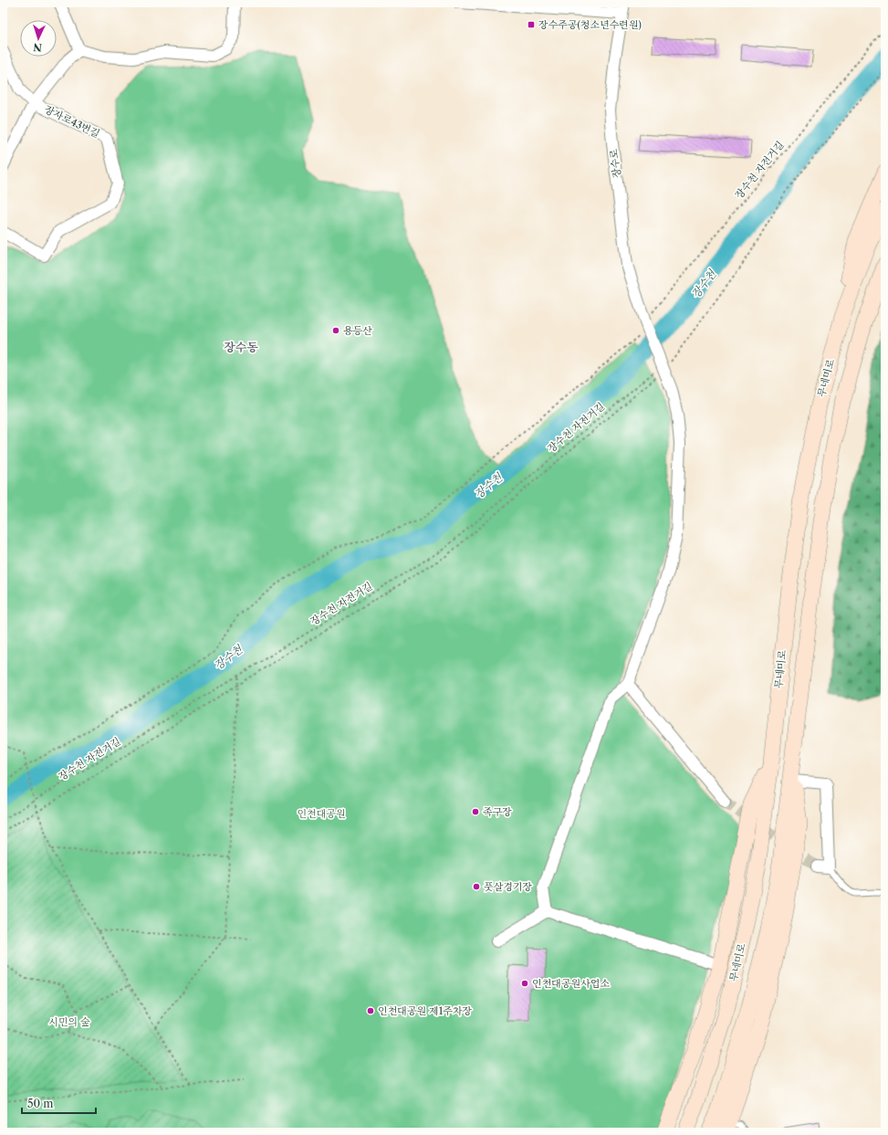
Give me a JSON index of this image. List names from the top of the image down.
{
  "streets": {
    "main road": ["무네미로"],
    "street": ["장자로43번길", "장수로"],
    "path": ["장수천 자전거길"]
  },
  "crossings": [
    ["장수로", "장수천 자전거길"]
  ],
  "districts": ["장수동"],
  "water": ["장수천"],
  "parks": ["인천대공원", "시민의 숲"],
  "places": {
    "transit": ["장수주공(청소년수련원)"],
    "other": [
      "용등산",
      "족구장",
      "풋살경기장",
      "인천대공원사업소",
      "인천대공원 제1주차장"
    ]
  },
  "scale_bar": "50 m",
  "north": "bottom"
}
